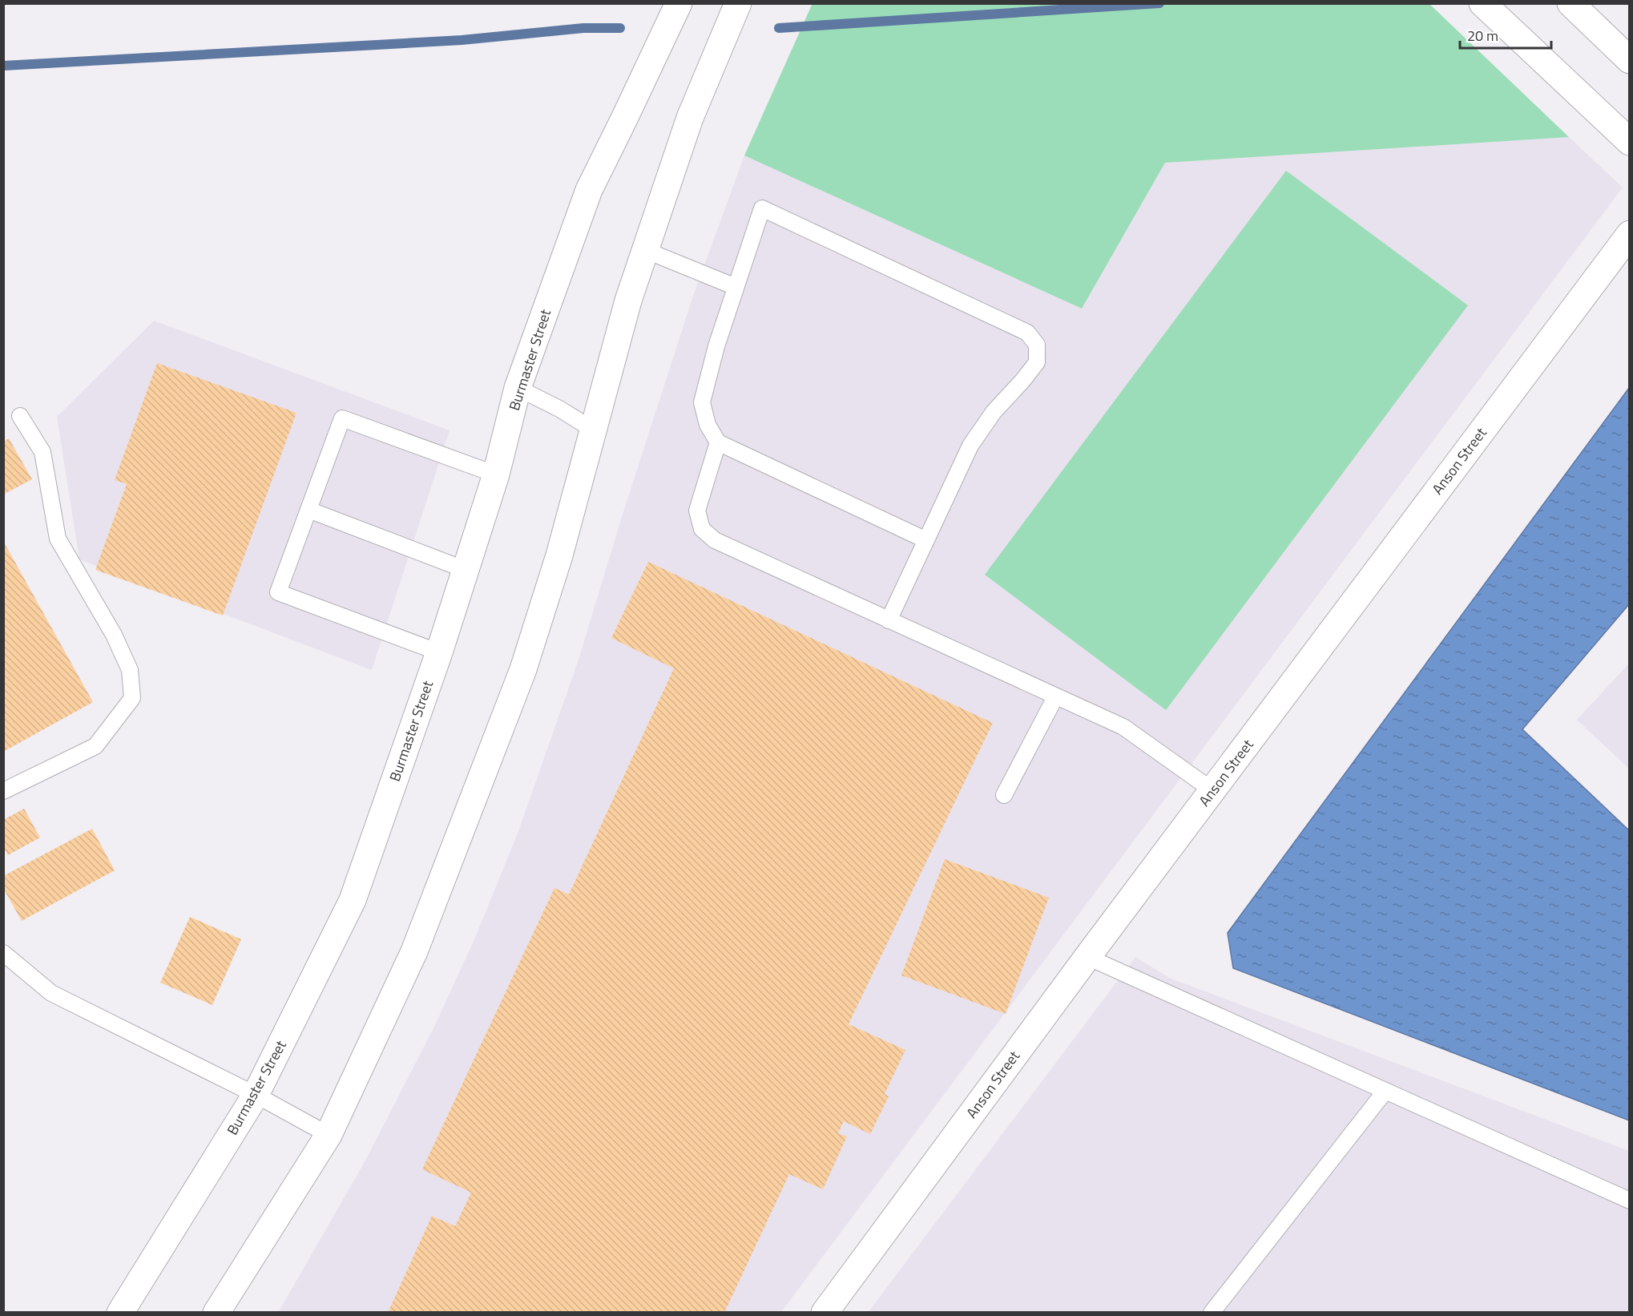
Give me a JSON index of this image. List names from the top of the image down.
{
  "streets": {
    "main road": ["Burmaster Street", "Anson Street"]
  },
  "scale_bar": "20 m"
}
